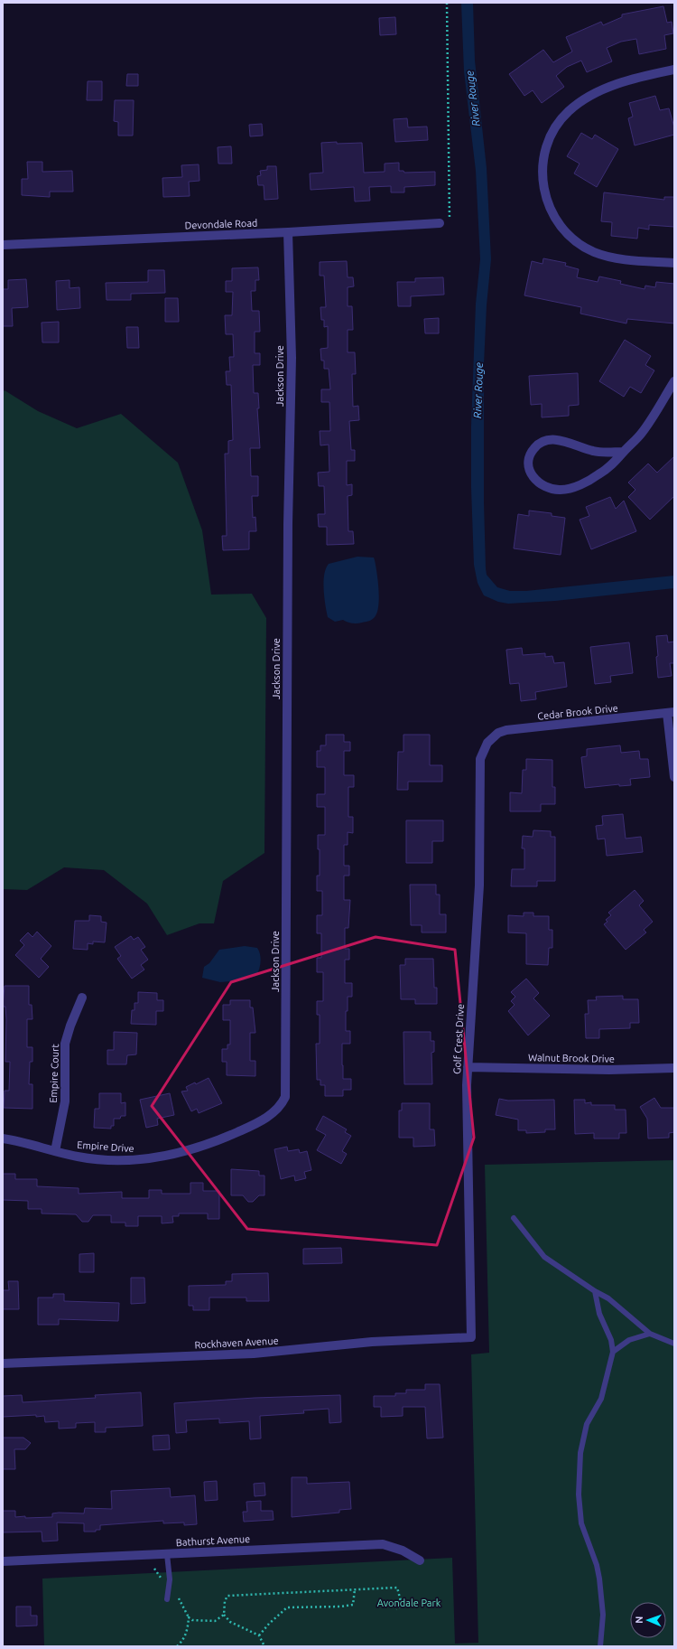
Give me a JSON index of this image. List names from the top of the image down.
{
  "streets": {
    "street": [
      "Devondale Road",
      "Jackson Drive",
      "Cedar Brook Drive",
      "Golf Crest Drive",
      "Walnut Brook Drive",
      "Empire Court",
      "Empire Drive",
      "Rockhaven Avenue",
      "Bathurst Avenue"
    ]
  },
  "crossings": [
    ["Devondale Road", "Jackson Drive"],
    ["Jackson Drive", "Empire Drive"],
    ["Cedar Brook Drive", "Golf Crest Drive"],
    ["Golf Crest Drive", "Walnut Brook Drive"],
    ["Golf Crest Drive", "Rockhaven Avenue"],
    ["Empire Court", "Empire Drive"]
  ],
  "water": ["River Rouge"],
  "parks": ["Avondale Park"],
  "north": "left"
}
